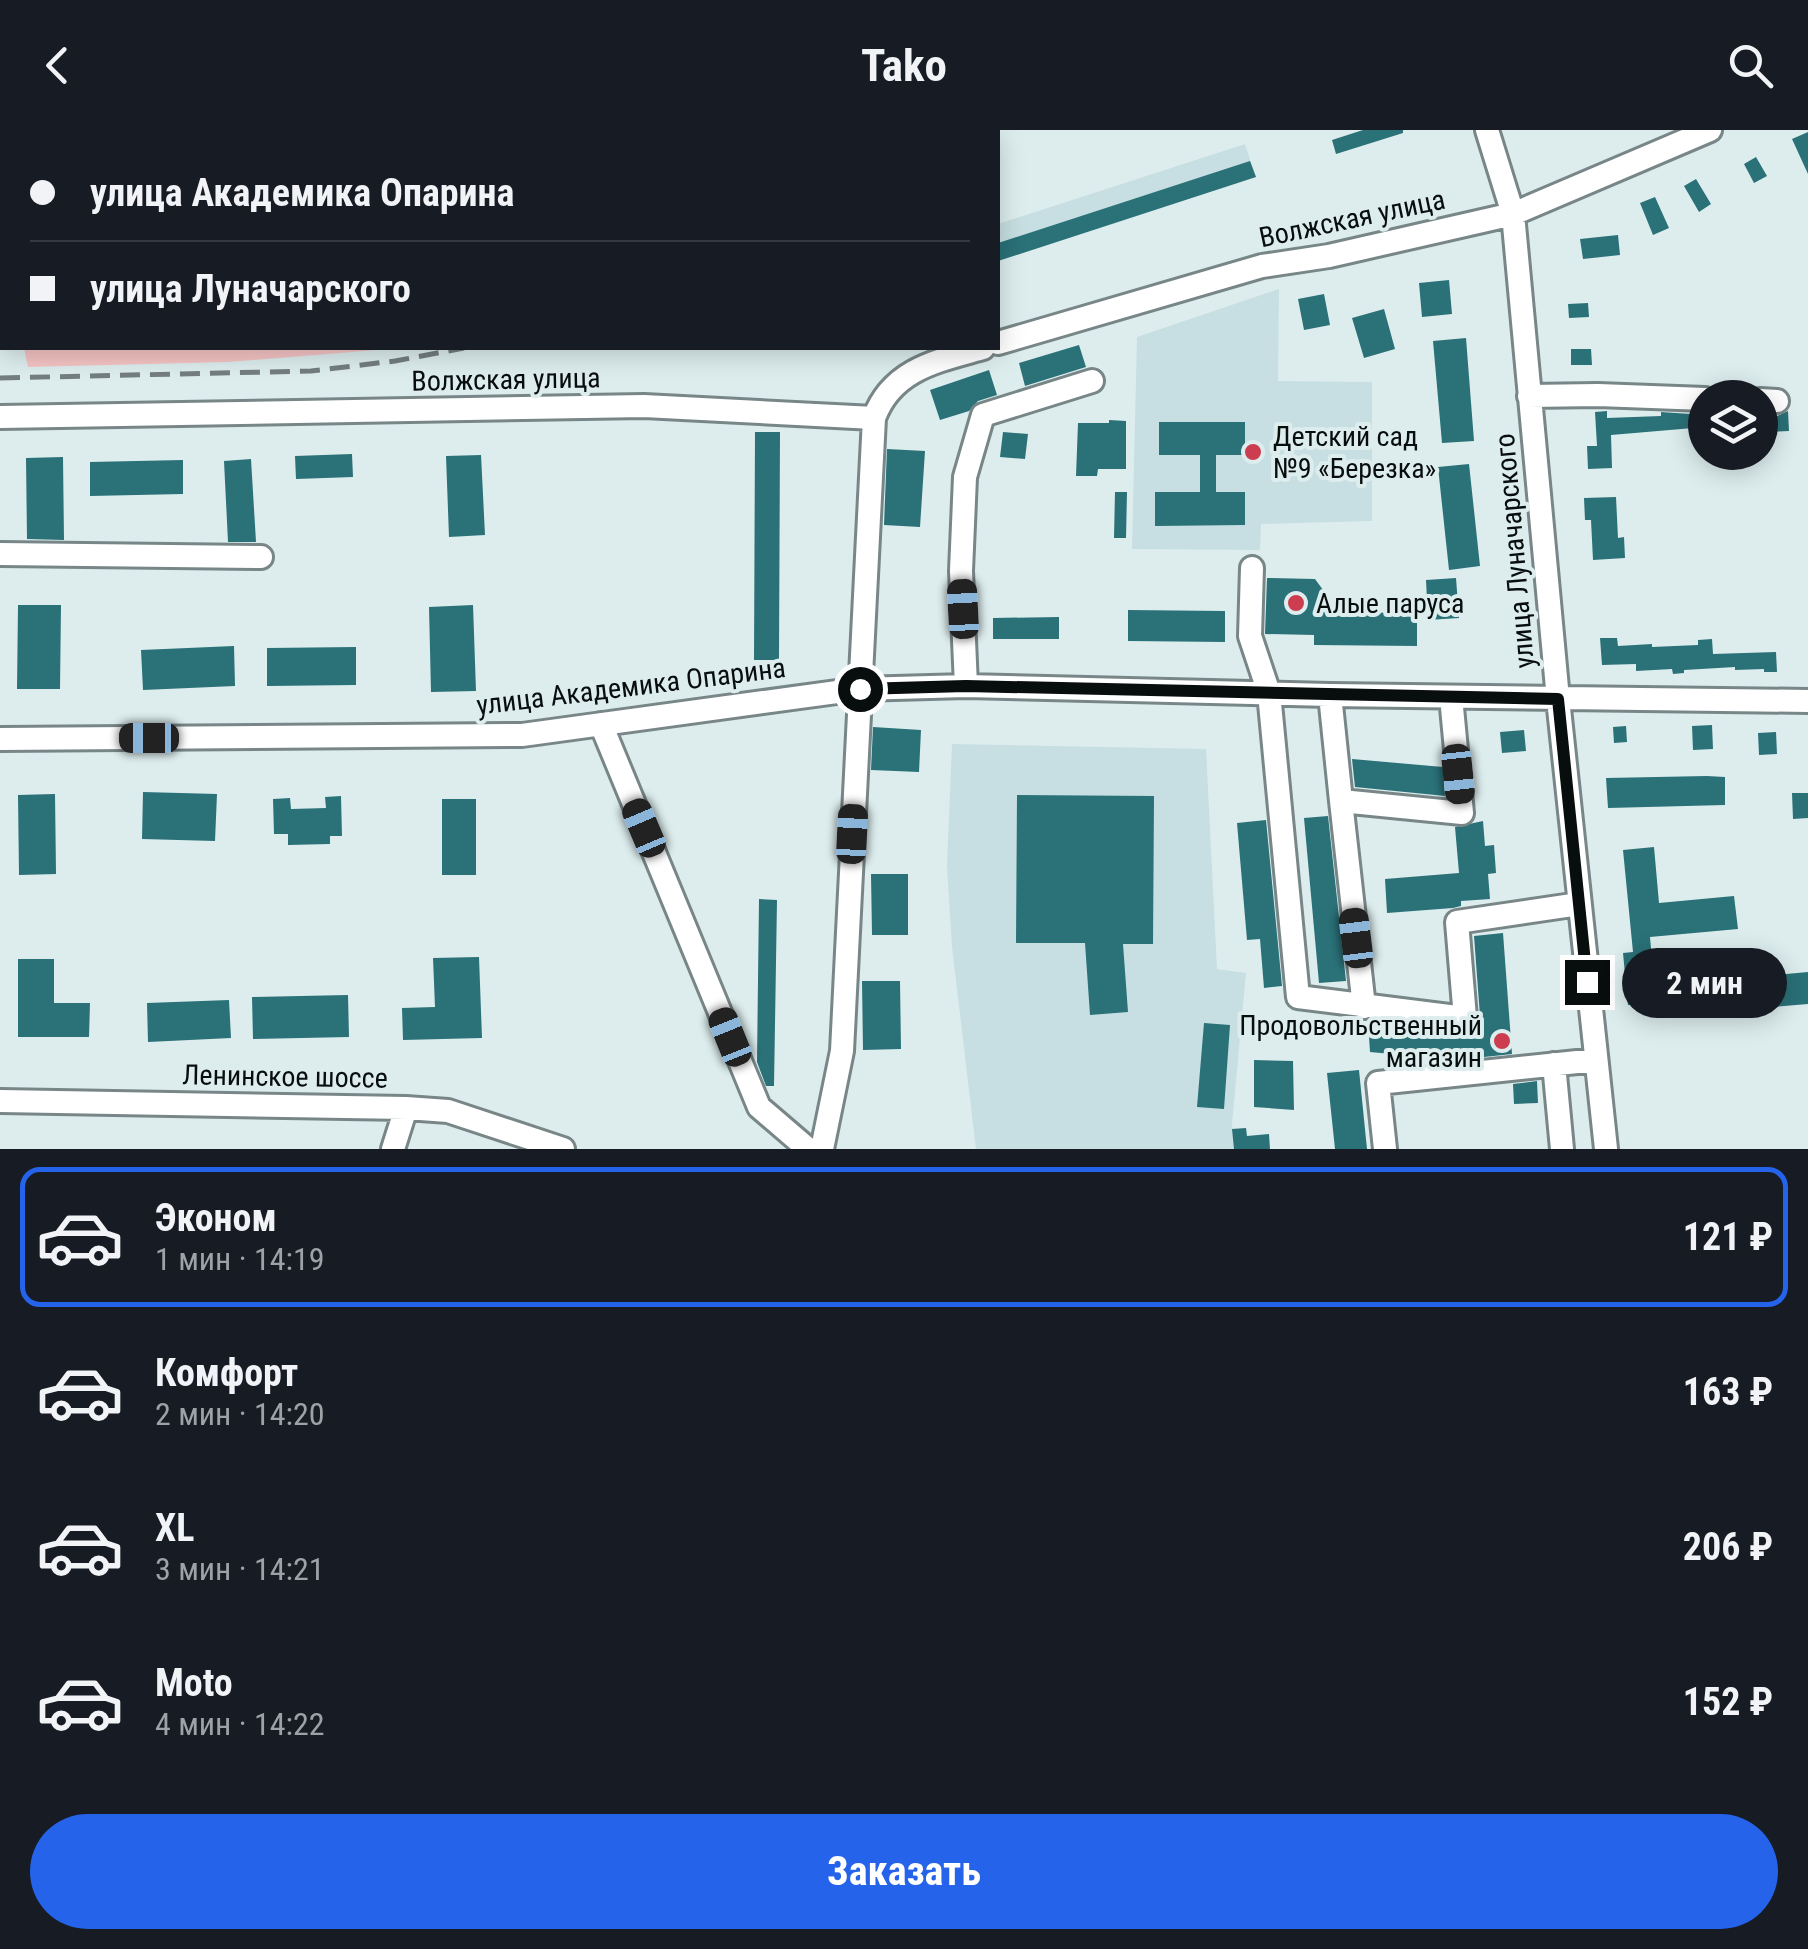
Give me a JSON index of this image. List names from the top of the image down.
{
  "streets": {
    "street": [
      "Волжская улица",
      "улица Луначарского",
      "улица Академика Опарина",
      "Ленинское шоссе"
    ]
  },
  "crossings": [
    ["Волжская улица", "улица Луначарского"],
    ["улица Луначарского", "улица Академика Опарина"]
  ],
  "places": ["Детский сад №9 «Березка»", "Алые паруса", "Продовольственный магазин"],
  "page": {
    "header": "Tako",
    "banner": ["улица Академика Опарина", "улица Луначарского"],
    "bubble": "2 мин",
    "list": [
      {
        "name": "Эконом",
        "note": "1 мин · 14:19",
        "value": "121 ₽"
      },
      {
        "name": "Комфорт",
        "note": "2 мин · 14:20",
        "value": "163 ₽"
      },
      {
        "name": "XL",
        "note": "3 мин · 14:21",
        "value": "206 ₽"
      },
      {
        "name": "Moto",
        "note": "4 мин · 14:22",
        "value": "152 ₽"
      }
    ],
    "buttons": "Заказать"
  }
}
